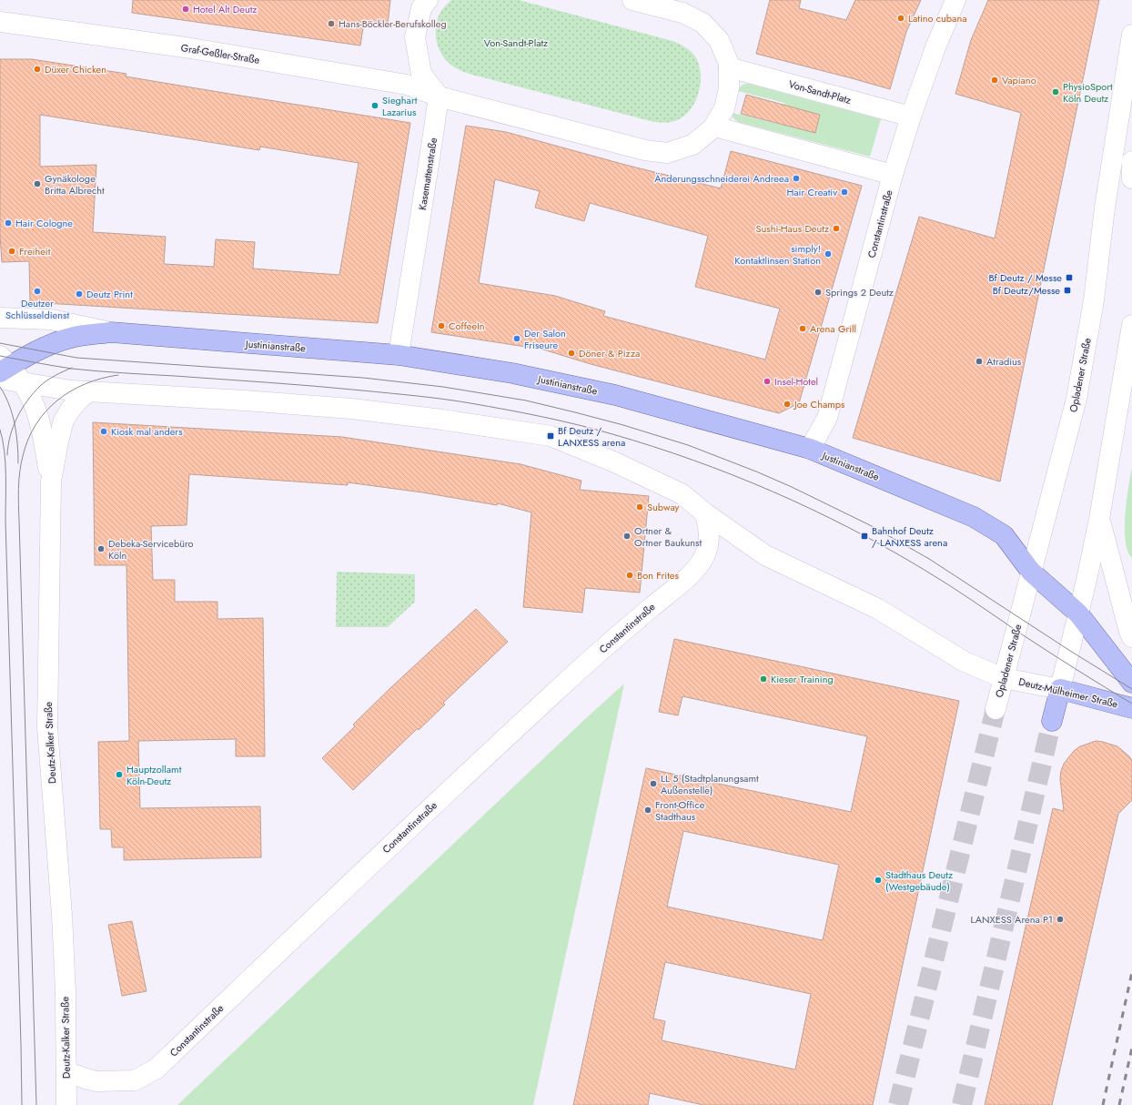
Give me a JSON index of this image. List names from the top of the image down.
{
  "streets": {
    "main road": [
      "Graf-Geßler-Straße",
      "Von-Sandt-Platz",
      "Kasemattenstraße",
      "Constantinstraße",
      "Justinianstraße",
      "Opladener Straße",
      "Deutz-Mülheimer Straße",
      "Deutz-Kalker Straße"
    ]
  },
  "crossings": [
    ["Graf-Geßler-Straße", "Kasemattenstraße"],
    ["Von-Sandt-Platz", "Constantinstraße"],
    ["Kasemattenstraße", "Justinianstraße"],
    ["Constantinstraße", "Justinianstraße"],
    ["Constantinstraße", "Deutz-Kalker Straße"],
    ["Justinianstraße", "Opladener Straße"],
    ["Opladener Straße", "Deutz-Mülheimer Straße"]
  ],
  "parks": ["Von-Sandt-Platz"],
  "places": {
    "other": [
      "Hotel Alt Deutz",
      "Latino cubana",
      "Hans-Böckler-Berufskolleg",
      "Düxer Chicken",
      "Vapiano",
      "PhysioSport Köln Deutz",
      "Sieghart Lazarius",
      "Änderungsschneiderei Andreea",
      "Gynäkologe Britta Albrecht",
      "Hair Creativ",
      "Hair Cologne",
      "Sushi-Haus Deutz",
      "Freiheit",
      "simply! Kontaktlinsen Station",
      "Deutzer Schlüsseldienst",
      "Springs 2 Deutz",
      "Deutz Print",
      "CoffeeIn",
      "Arena Grill",
      "Der Salon Friseure",
      "Döner & Pizza",
      "Atradius",
      "Insel-Hotel",
      "Joe Champs",
      "Kiosk mal anders",
      "Subway",
      "Ortner & Ortner Baukunst",
      "Debeka-Servicebüro Köln",
      "Bon Frites",
      "Kieser Training",
      "Hauptzollamt Köln-Deutz",
      "LL 5 (Stadtplanungsamt Außenstelle)",
      "Front-Office Stadthaus",
      "Stadthaus Deutz (Westgebäude)",
      "LANXESS Arena P1"
    ],
    "transit": [
      "Bf Deutz / Messe",
      "Bf Deutz/Messe",
      "Bf Deutz / LANXESS arena",
      "Bahnhof Deutz / LANXESS arena"
    ]
  }
}
